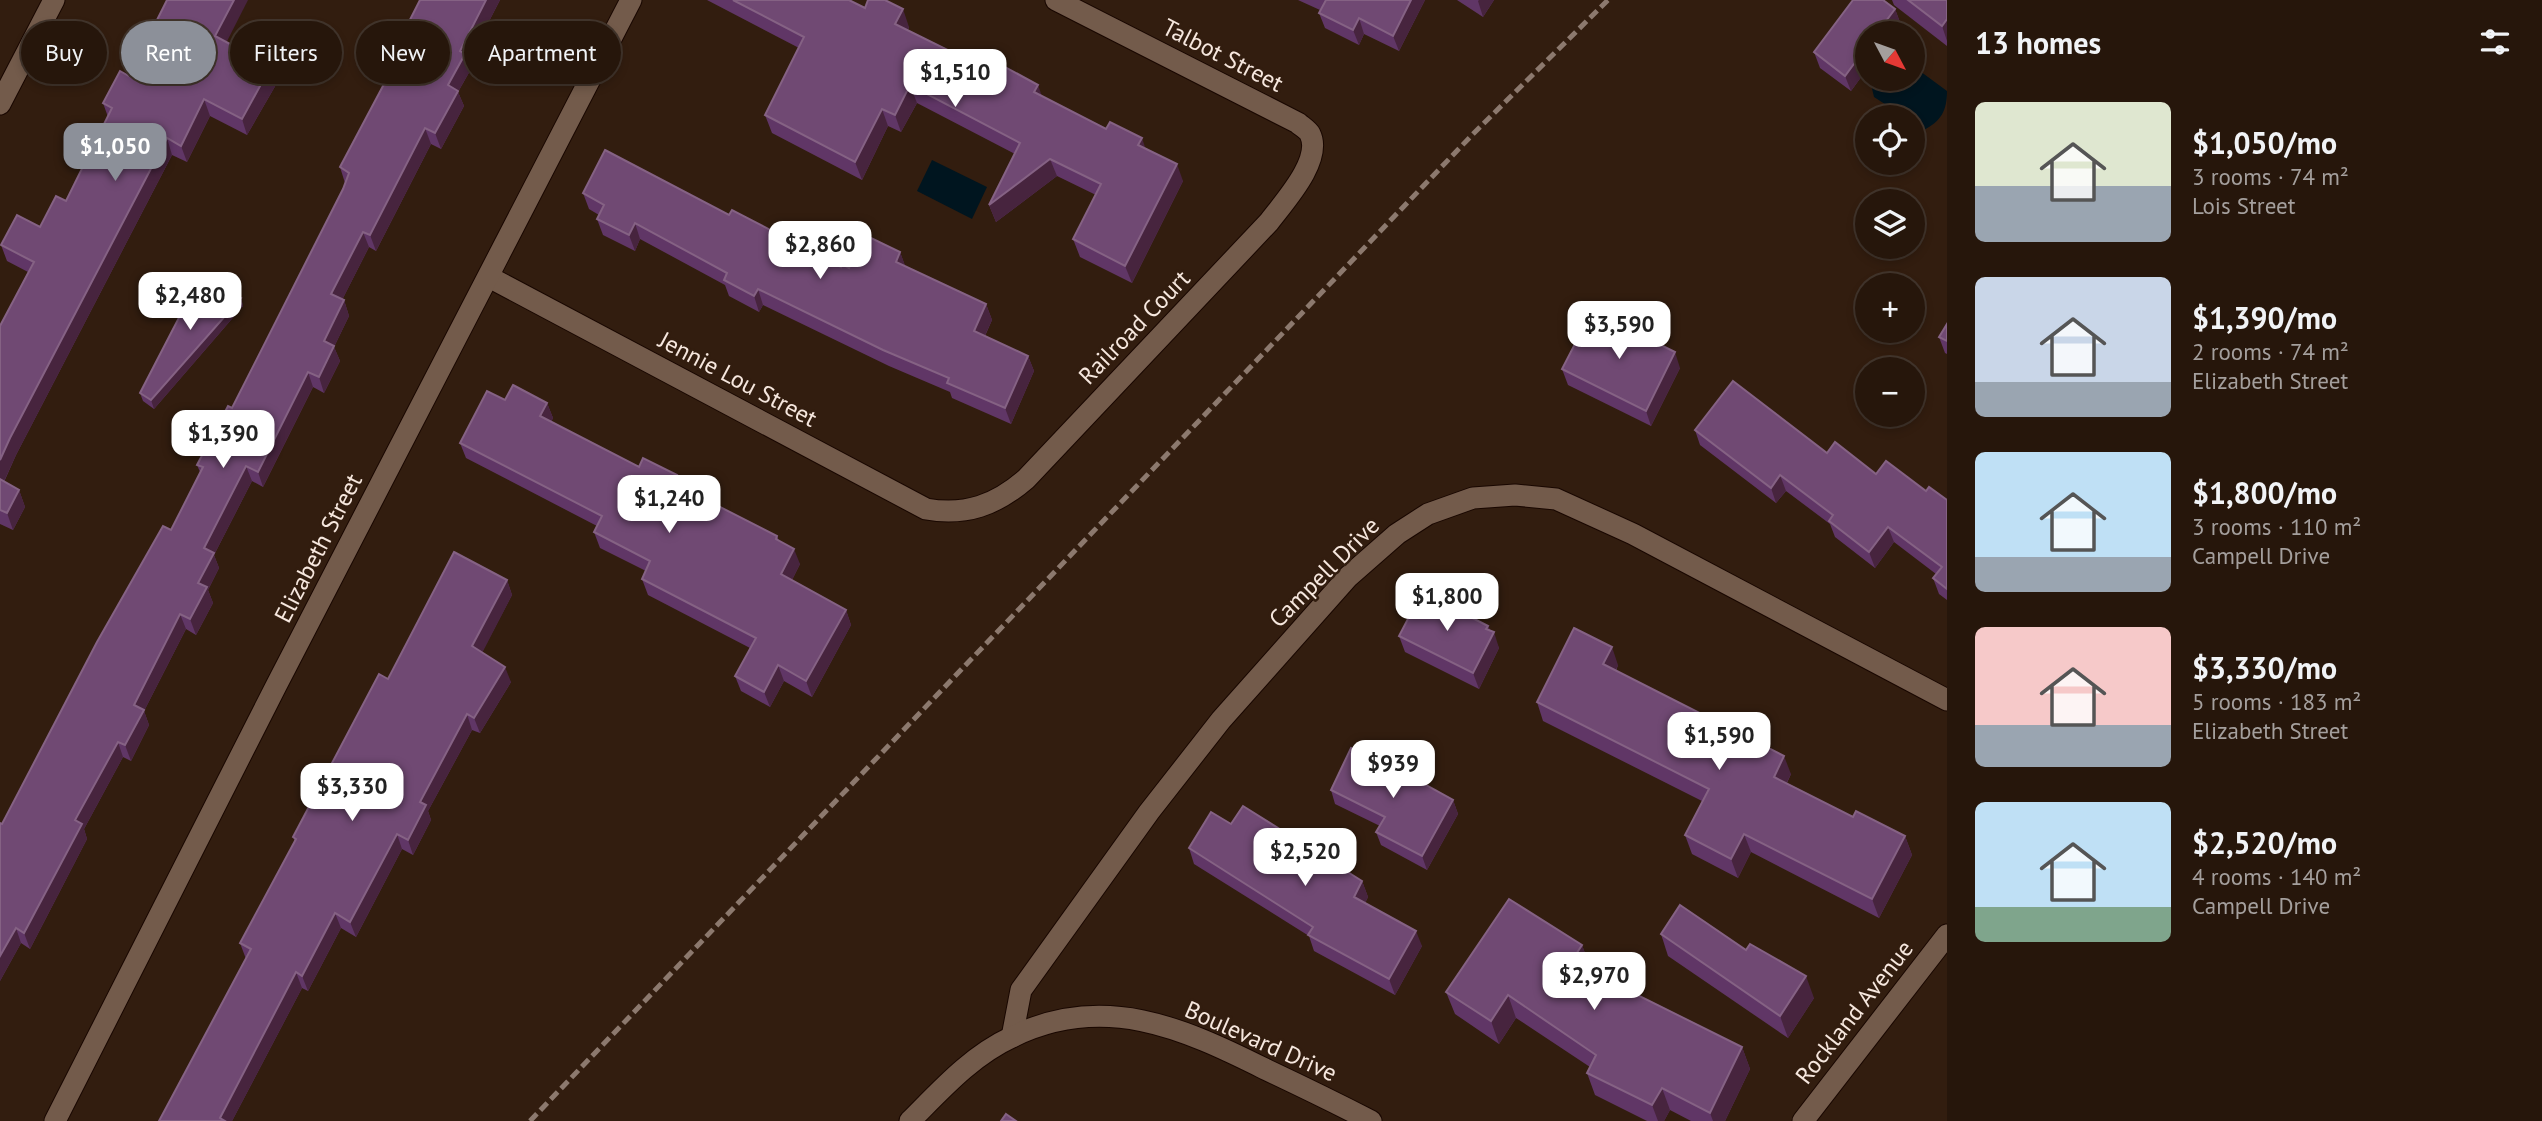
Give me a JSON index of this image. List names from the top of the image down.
{
  "streets": {
    "street": [
      "Talbot Street",
      "Railroad Court",
      "Jennie Lou Street",
      "Elizabeth Street",
      "Campell Drive",
      "Rockland Avenue",
      "Boulevard Drive"
    ]
  },
  "crossings": [
    ["Talbot Street", "Railroad Court"],
    ["Railroad Court", "Jennie Lou Street"],
    ["Jennie Lou Street", "Elizabeth Street"],
    ["Campell Drive", "Boulevard Drive"]
  ],
  "north": "bottom right",
  "page": {
    "heading": "13 homes",
    "map_buttons": ["+", "−"],
    "chip": [
      "Buy",
      "Rent",
      "Filters",
      "New",
      "Apartment"
    ],
    "price": [
      "$1,510",
      "$1,050",
      "$2,860",
      "$2,480",
      "$3,590",
      "$1,390",
      "$1,240",
      "$1,800",
      "$1,590",
      "$939",
      "$3,330",
      "$2,520",
      "$2,970"
    ],
    "list": [
      {
        "name": "$1,050/mo",
        "note": "3 rooms · 74 m² · Lois Street"
      },
      {
        "name": "$1,390/mo",
        "note": "2 rooms · 74 m² · Elizabeth Street"
      },
      {
        "name": "$1,800/mo",
        "note": "3 rooms · 110 m² · Campell Drive"
      },
      {
        "name": "$3,330/mo",
        "note": "5 rooms · 183 m² · Elizabeth Street"
      },
      {
        "name": "$2,520/mo",
        "note": "4 rooms · 140 m² · Campell Drive"
      }
    ]
  }
}
